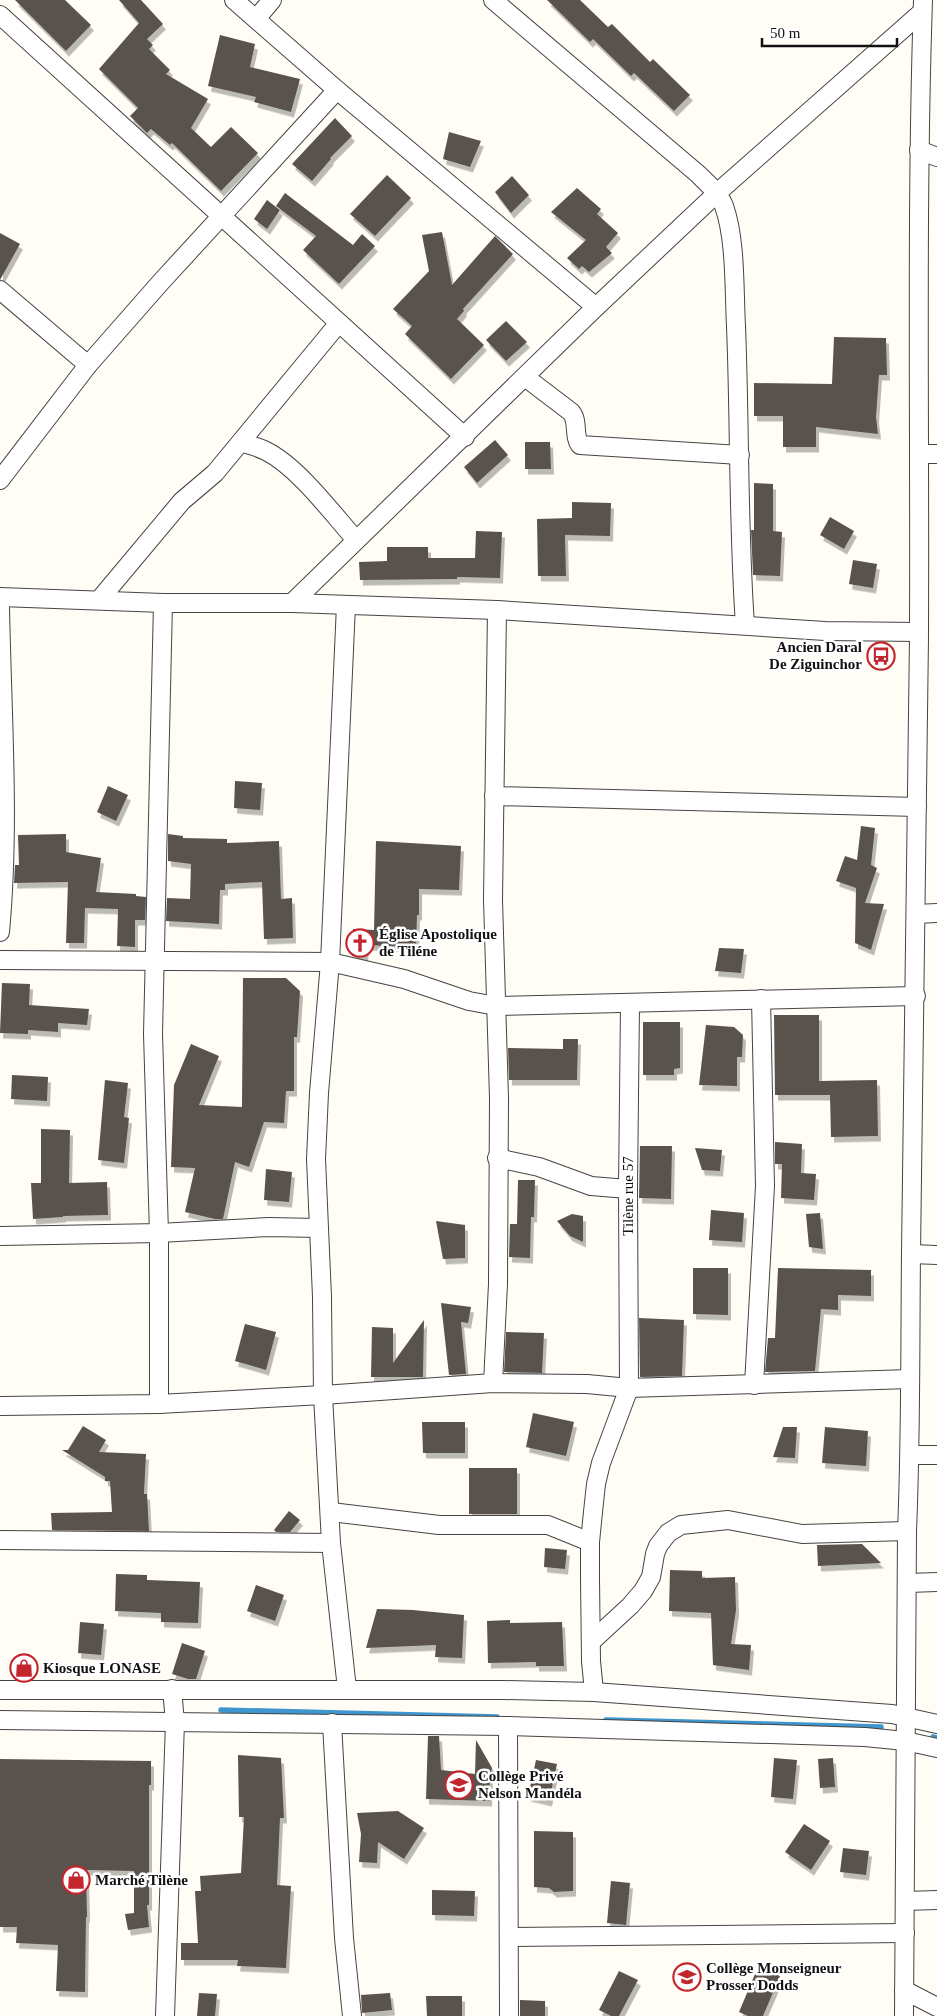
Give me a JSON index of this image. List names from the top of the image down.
{
  "streets": {
    "street": ["Tilène rue 57"]
  },
  "places": {
    "bus stop": ["Ancien Daral De Ziguinchor"],
    "church": ["Église Apostolique de Tiléne"],
    "shop": ["Kiosque LONASE", "Marché Tilène"],
    "school or university": ["Collège Privé Nelson Mandéla", "Collège Monseigneur Prosser Dodds"]
  },
  "scale_bar": "50 m"
}
